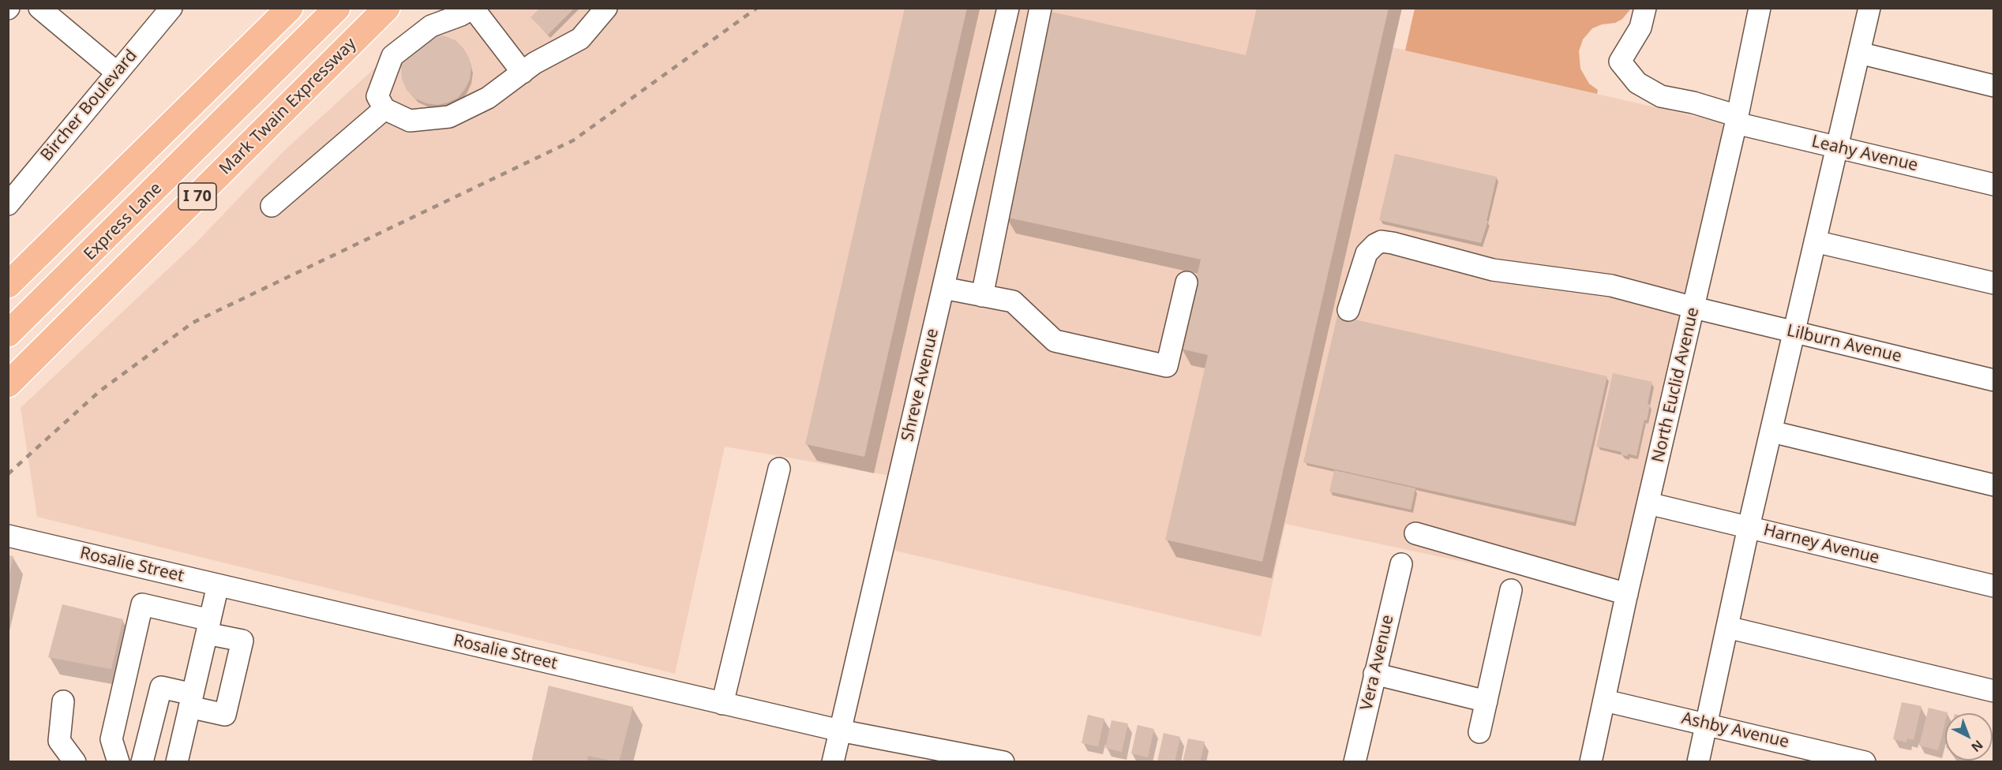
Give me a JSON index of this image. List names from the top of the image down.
{
  "streets": {
    "highway": ["Mark Twain Expressway", "I 70", "Express Lane"],
    "street": [
      "Bircher Boulevard",
      "Leahy Avenue",
      "Lilburn Avenue",
      "Shreve Avenue",
      "North Euclid Avenue",
      "Harney Avenue",
      "Rosalie Street",
      "Vera Avenue",
      "Ashby Avenue"
    ]
  },
  "crossings": [
    ["Leahy Avenue", "North Euclid Avenue"],
    ["Lilburn Avenue", "North Euclid Avenue"],
    ["Shreve Avenue", "Rosalie Street"],
    ["North Euclid Avenue", "Harney Avenue"],
    ["North Euclid Avenue", "Ashby Avenue"]
  ],
  "north": "bottom right"
}
